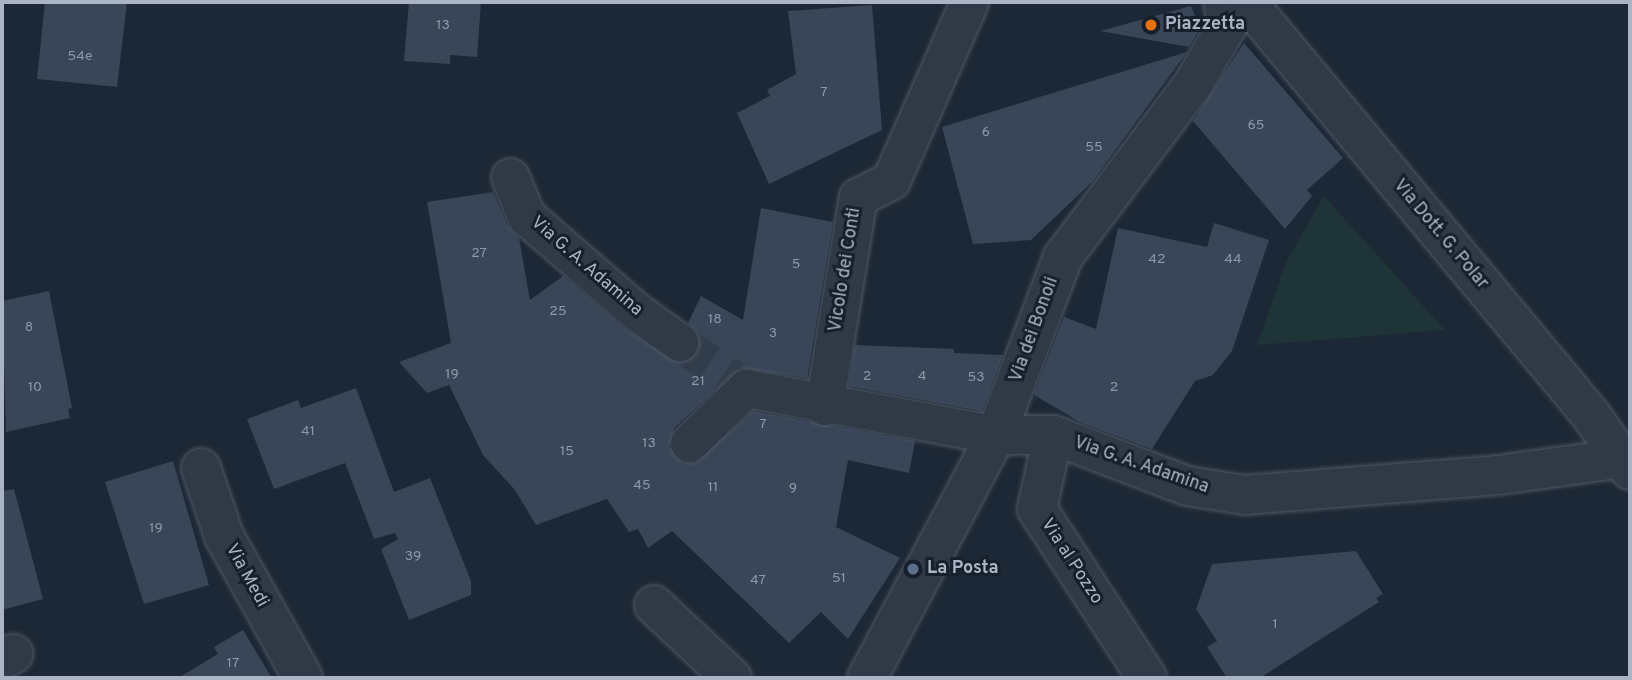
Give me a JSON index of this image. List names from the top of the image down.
{
  "streets": {
    "street": [
      "Via Dott. G. Polar",
      "Via G. A. Adamina",
      "Vicolo dei Conti",
      "Via dei Bonoli",
      "Via al Pozzo",
      "Via Medi"
    ]
  },
  "crossings": [
    ["Via Dott. G. Polar", "Via G. A. Adamina"],
    ["Via G. A. Adamina", "Vicolo dei Conti"],
    ["Via G. A. Adamina", "Via dei Bonoli"],
    ["Via G. A. Adamina", "Via al Pozzo"]
  ],
  "places": ["Piazzetta", "La Posta"],
  "house_numbers": [
    "13",
    "54e",
    "7",
    "65",
    "6",
    "55",
    "27",
    "42",
    "44",
    "5",
    "25",
    "18",
    "8",
    "3",
    "19",
    "2",
    "4",
    "53",
    "21",
    "10",
    "2",
    "7",
    "41",
    "13",
    "15",
    "45",
    "11",
    "9",
    "19",
    "39",
    "51",
    "47",
    "1",
    "17"
  ]
}
